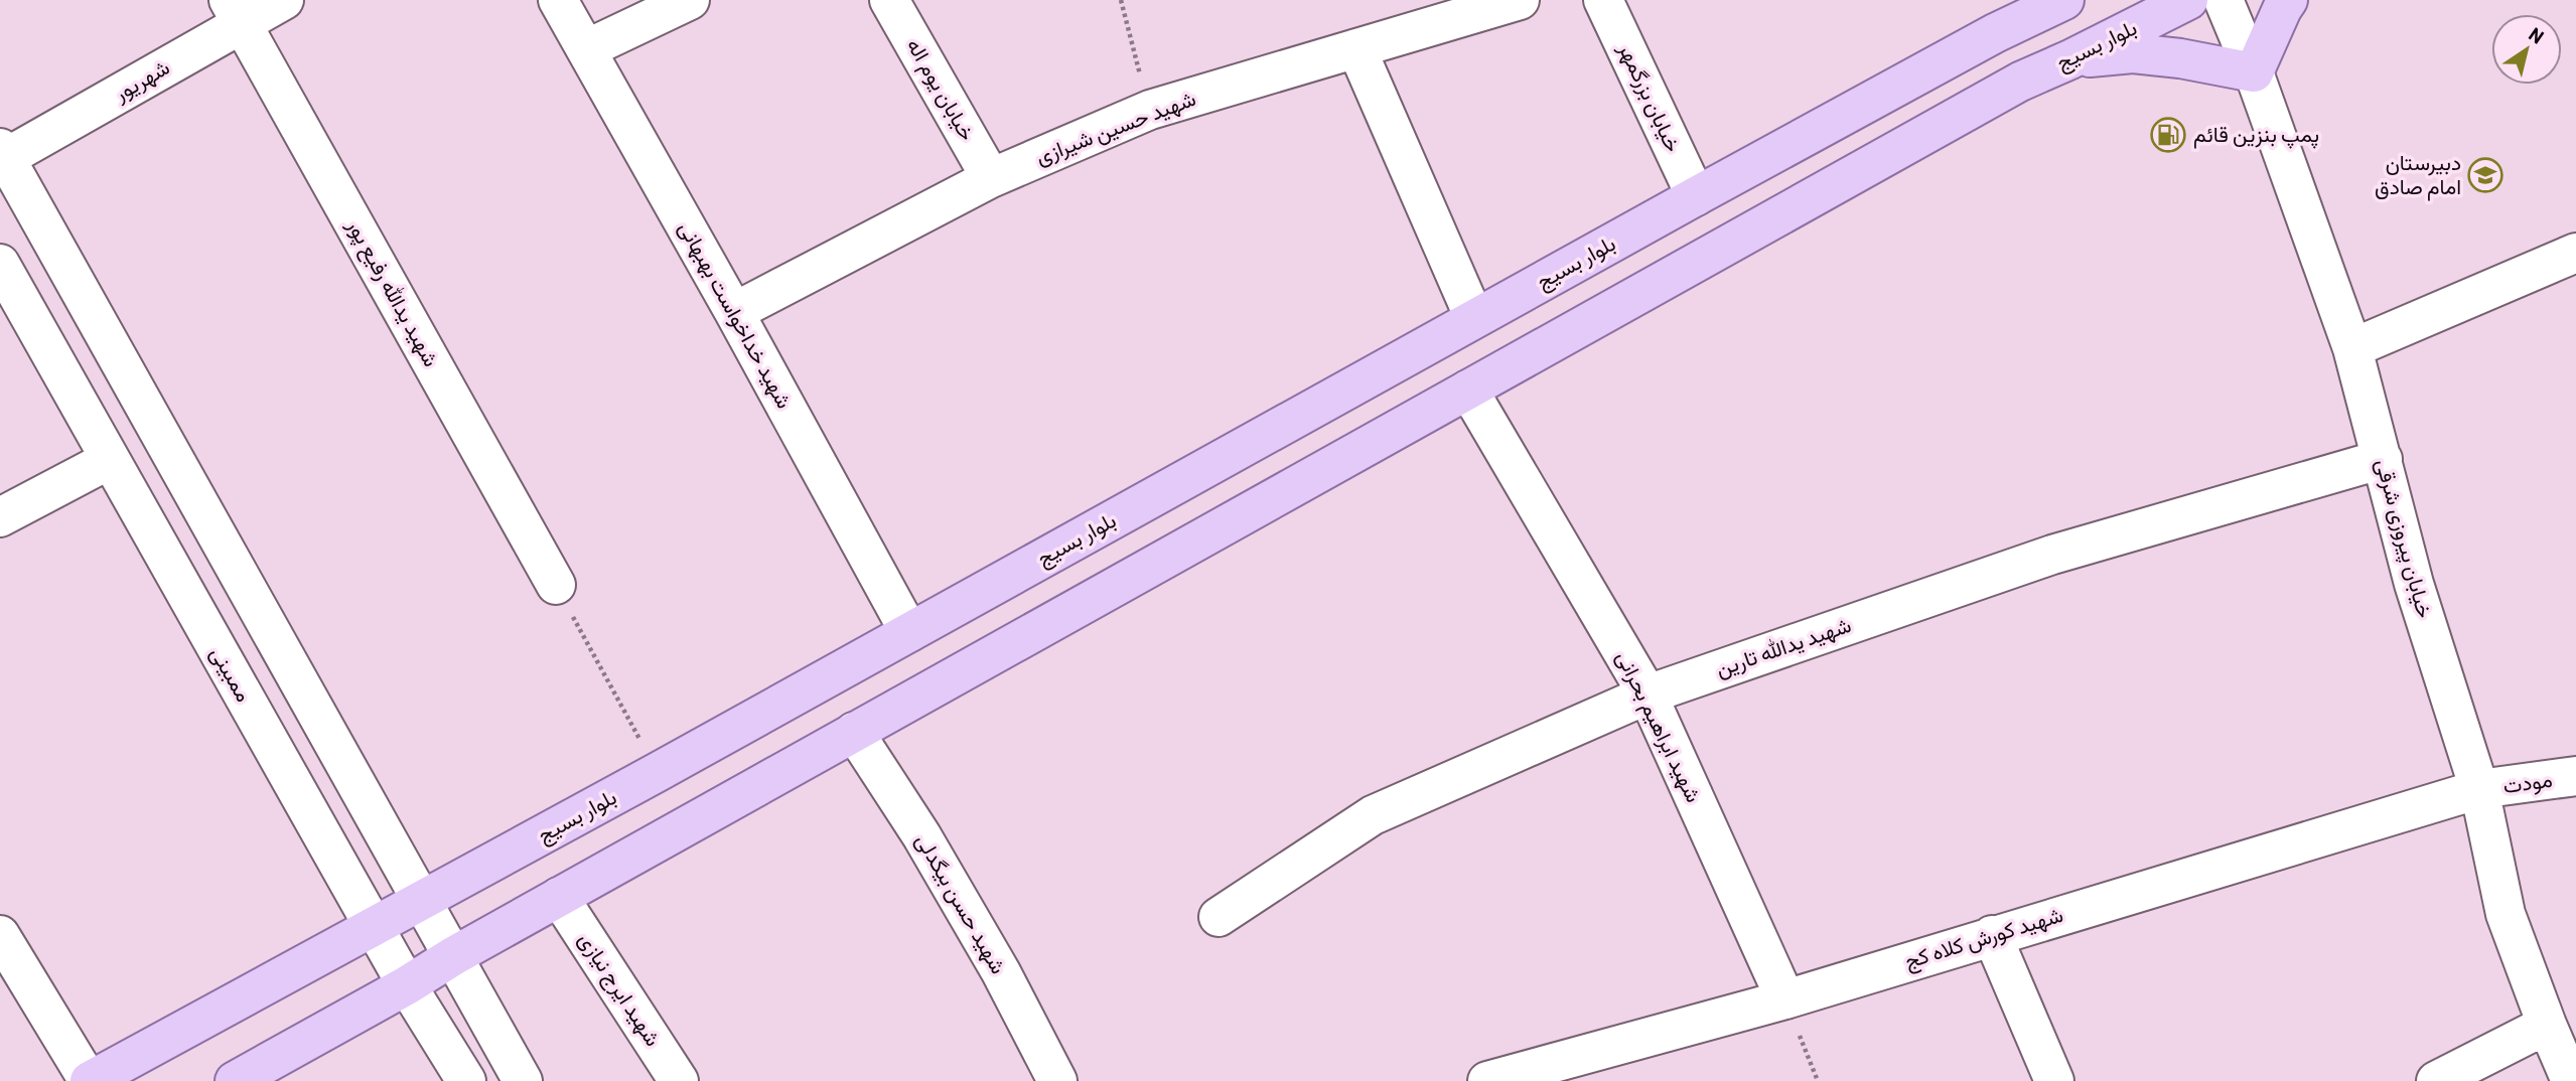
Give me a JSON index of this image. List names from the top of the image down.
{
  "streets": {
    "main road": ["بلوار بسیج"],
    "street": [
      "شهریور",
      "خیابان یوم اله",
      "خیابان بزرگمهر",
      "شهید حسین شیرازی",
      "شهید یدالله رفیع پور",
      "شهید خداخواست بهبهانی",
      "خیابان پیروزی شرقی",
      "شهید یدالله تارین",
      "ممبینی",
      "شهید ابراهیم بحرانی",
      "مودت",
      "شهید حسن بیگدلی",
      "شهید کورش کلاه کج",
      "شهید ایرج نیازی"
    ]
  },
  "crossings": [
    ["بلوار بسیج", "خیابان بزرگمهر"],
    ["بلوار بسیج", "شهید خداخواست بهبهانی"],
    ["بلوار بسیج", "ممبینی"],
    ["بلوار بسیج", "شهید ابراهیم بحرانی"],
    ["بلوار بسیج", "شهید حسن بیگدلی"],
    ["بلوار بسیج", "شهید ایرج نیازی"],
    ["شهریور", "شهید یدالله رفیع پور"],
    ["خیابان یوم اله", "شهید حسین شیرازی"],
    ["شهید حسین شیرازی", "شهید خداخواست بهبهانی"],
    ["خیابان پیروزی شرقی", "شهید یدالله تارین"],
    ["خیابان پیروزی شرقی", "مودت"],
    ["خیابان پیروزی شرقی", "شهید کورش کلاه کج"],
    ["شهید یدالله تارین", "شهید ابراهیم بحرانی"],
    ["شهید ابراهیم بحرانی", "شهید کورش کلاه کج"],
    ["مودت", "شهید کورش کلاه کج"]
  ],
  "places": {
    "fuel station": ["پمپ بنزین قائم"],
    "school or university": ["دبیرستان امام صادق"]
  },
  "north": "top right"
}
